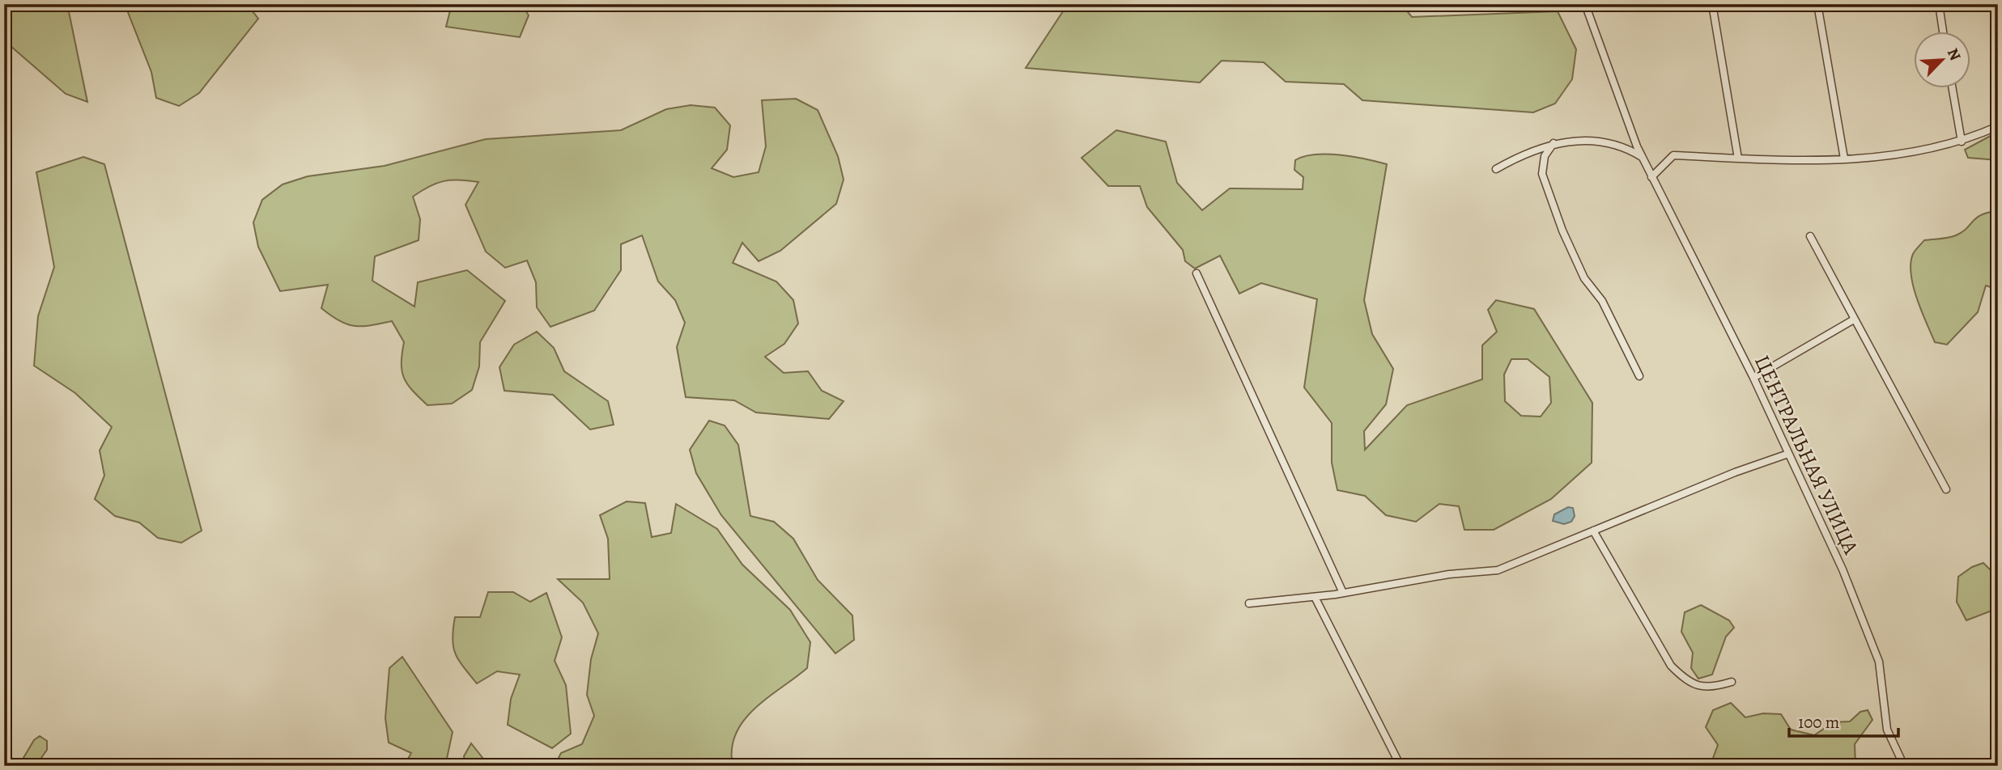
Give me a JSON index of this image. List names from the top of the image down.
{
  "streets": {
    "street": ["ЦЕНТРАЛЬНАЯ УЛИЦА"]
  },
  "scale_bar": "100 m",
  "north": "top right"
}
